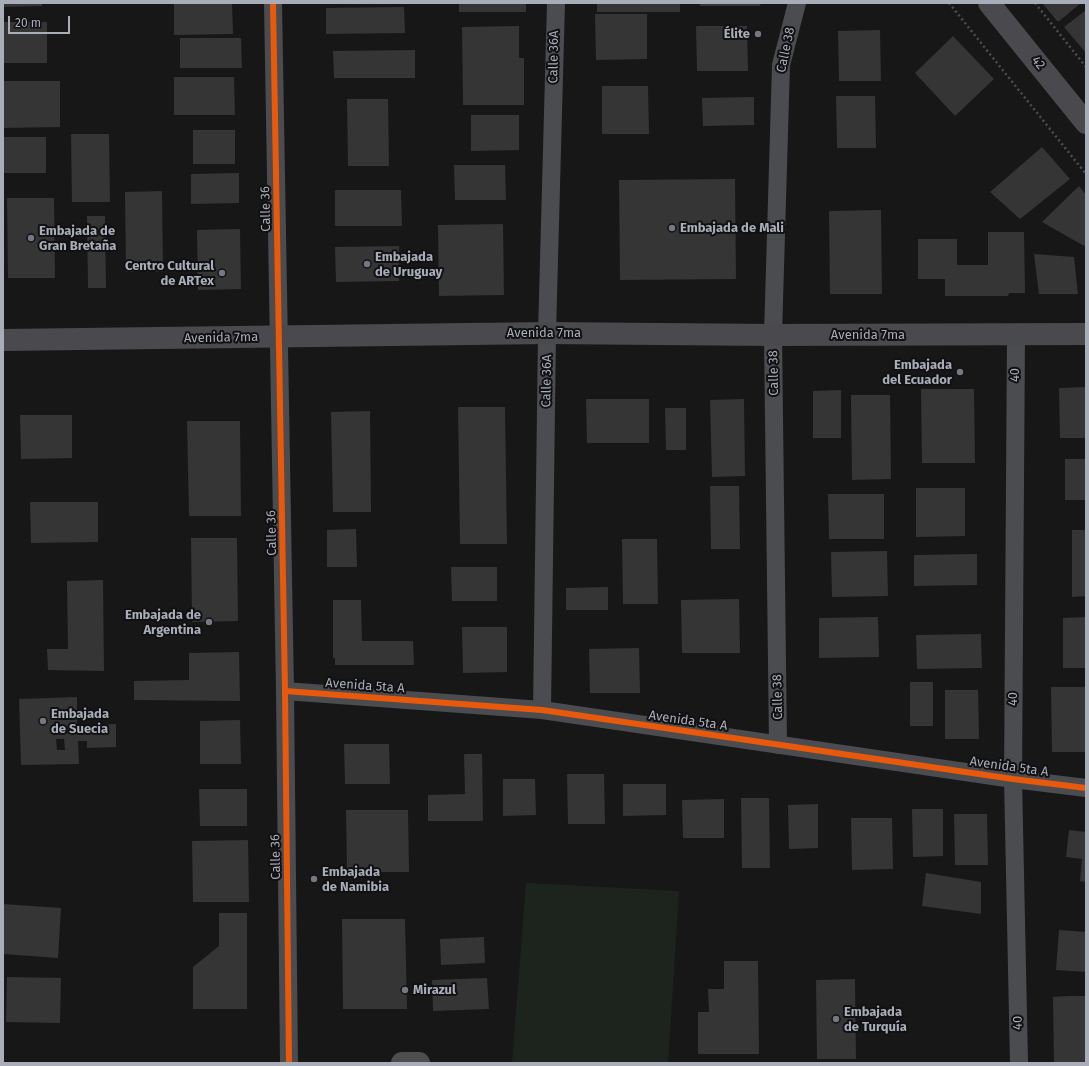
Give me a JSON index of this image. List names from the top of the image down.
{
  "streets": {
    "main road": ["42", "Avenida 7ma"],
    "street": [
      "Calle 38",
      "Calle 36A",
      "Calle 36",
      "40",
      "Avenida 5ta A"
    ]
  },
  "crossings": [
    ["Calle 38", "Avenida 7ma"],
    ["Calle 38", "Avenida 5ta A"],
    ["Calle 36A", "Avenida 7ma"],
    ["Calle 36A", "Avenida 5ta A"],
    ["Calle 36", "Avenida 7ma"],
    ["Calle 36", "Avenida 5ta A"],
    ["Avenida 7ma", "40"],
    ["40", "Avenida 5ta A"]
  ],
  "places": [
    "Élite",
    "Embajada de Mali",
    "Embajada de Gran Bretaña",
    "Embajada de Uruguay",
    "Centro Cultural de ARTex",
    "Embajada del Ecuador",
    "Embajada de Argentina",
    "Embajada de Suecia",
    "Embajada de Namibia",
    "Mirazul",
    "Embajada de Turquía"
  ],
  "scale_bar": "20 m"
}
